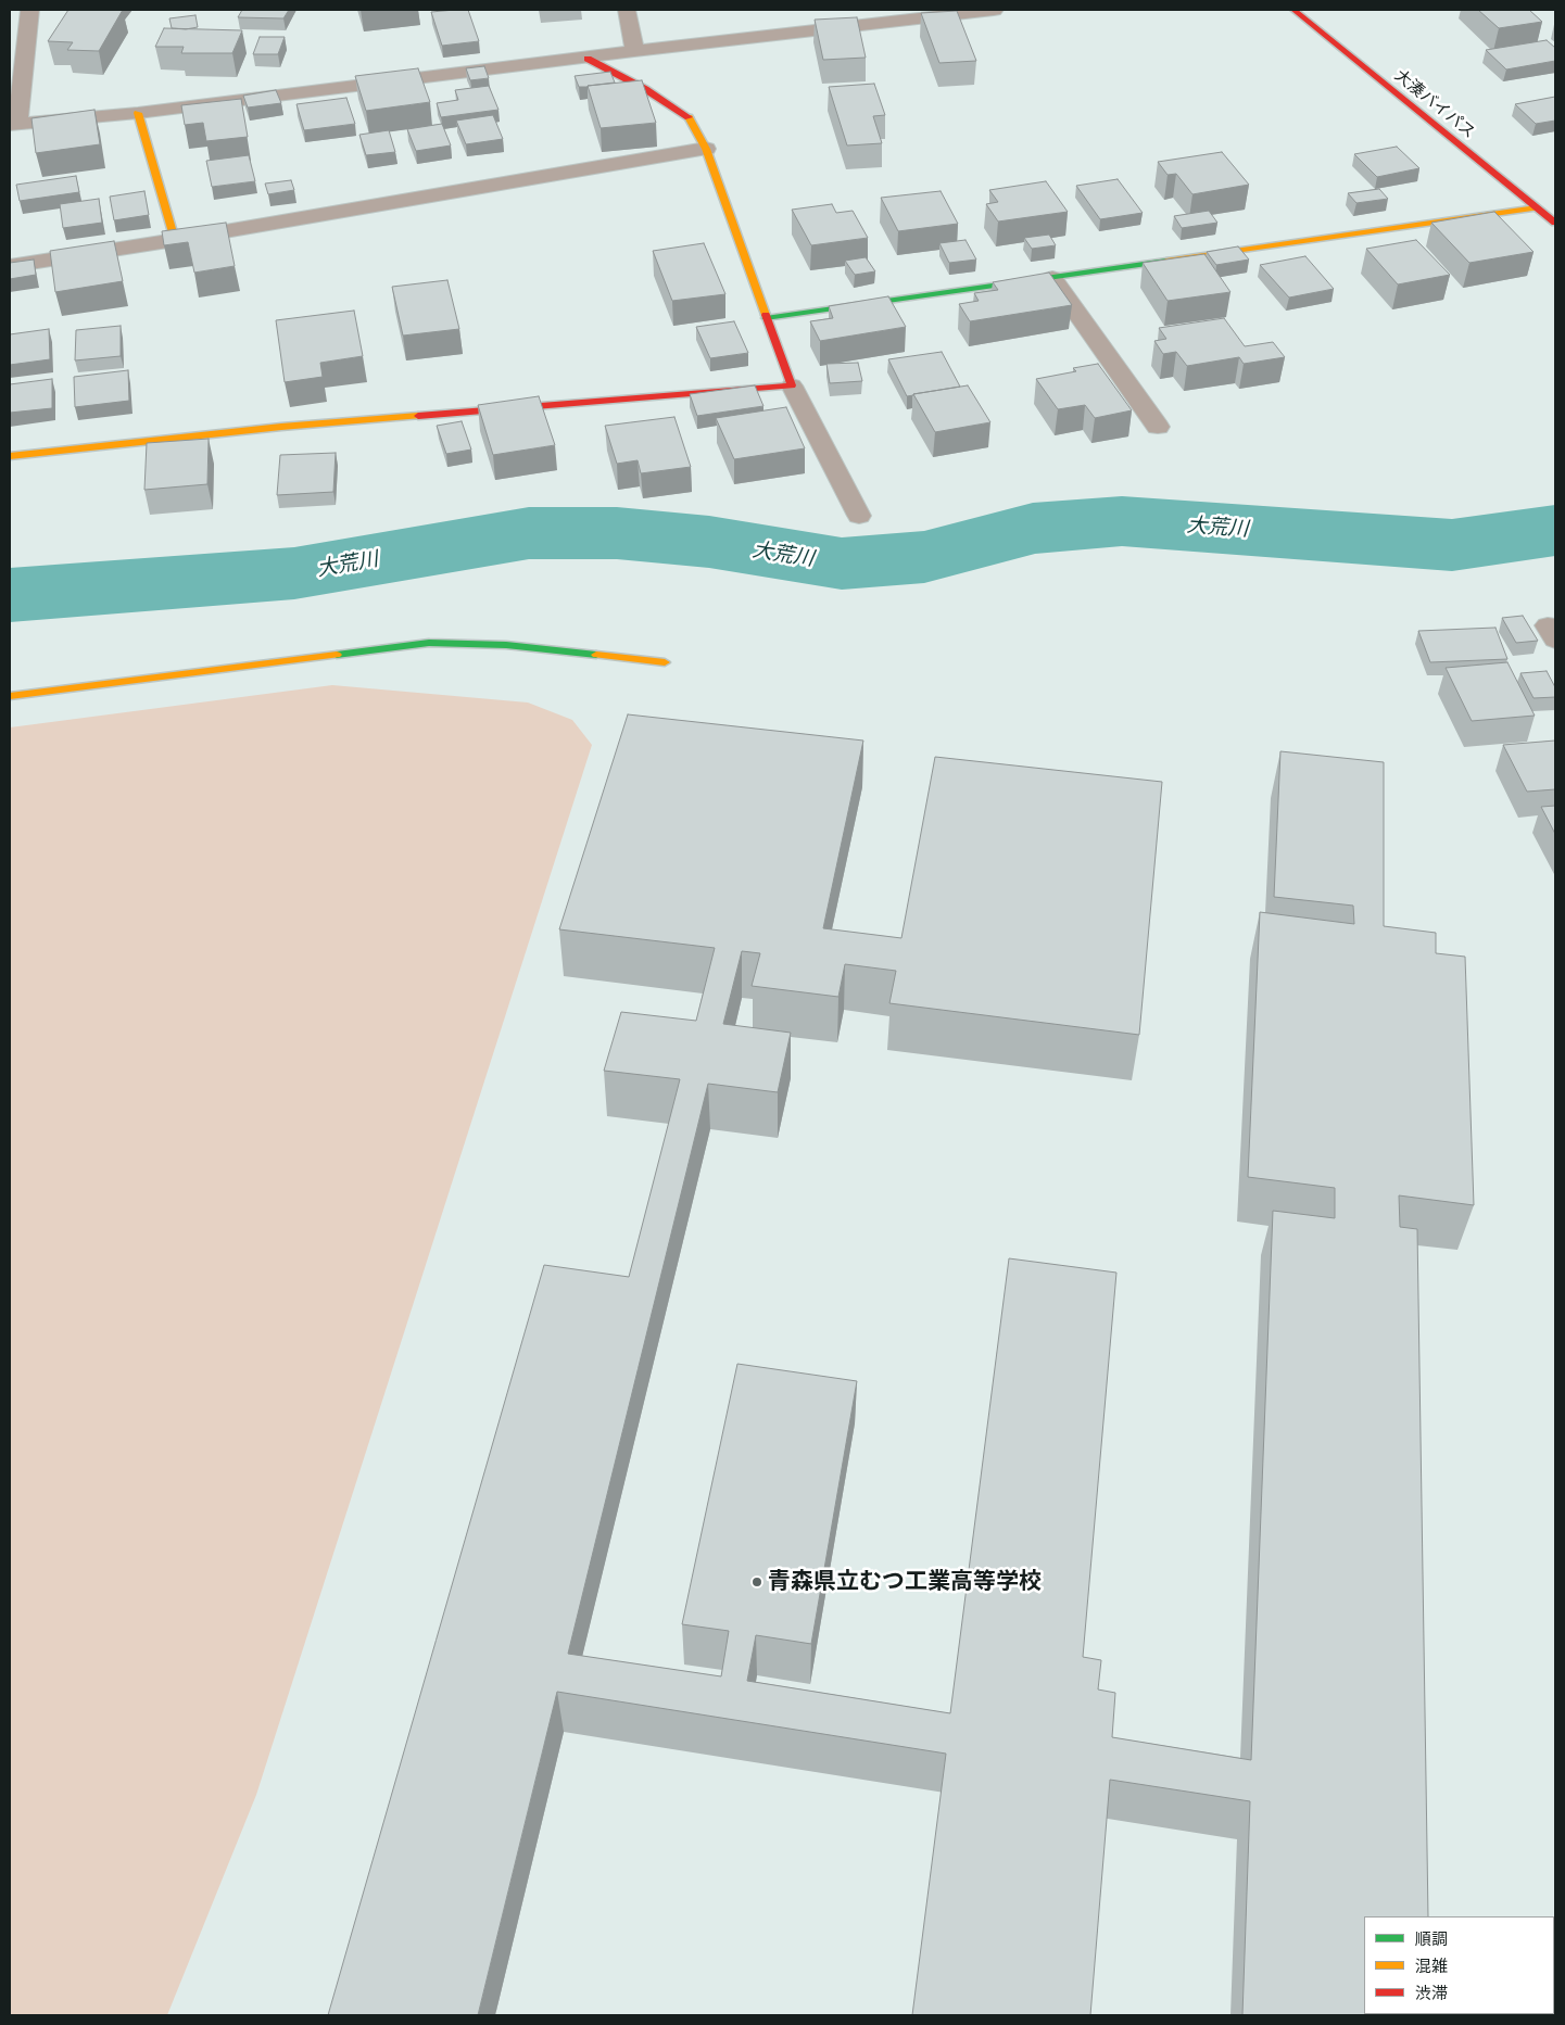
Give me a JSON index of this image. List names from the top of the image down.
{
  "streets": {
    "main road": ["大湊バイパス"]
  },
  "water": ["大荒川"],
  "places": ["青森県立むつ工業高等学校"],
  "legend": ["順調", "混雑", "渋滞"]
}
